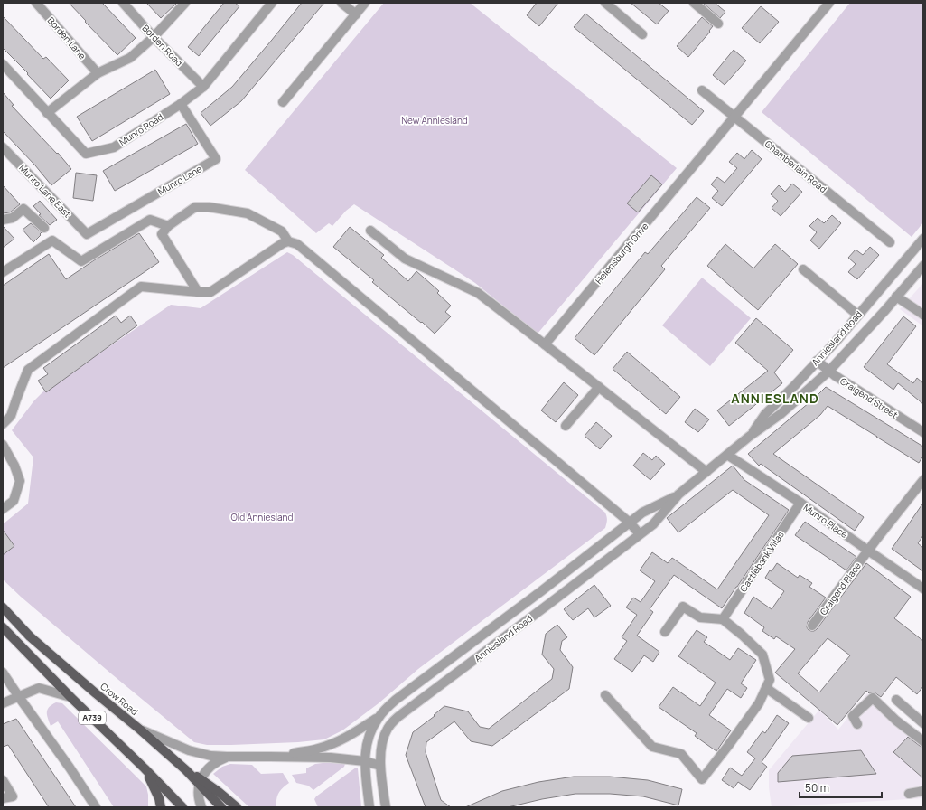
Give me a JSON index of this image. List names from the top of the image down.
{
  "streets": {
    "main road": ["Crow Road", "A739"],
    "street": [
      "Borden Lane",
      "Borden Road",
      "Munro Road",
      "Chamberlain Road",
      "Munro Lane",
      "Munro Lane East",
      "Helensburgh Drive",
      "Anniesland Road",
      "Craigend Street",
      "Munro Place",
      "Castlebank Villas",
      "Craigend Place"
    ]
  },
  "crossings": [
    ["Borden Road", "Munro Road"],
    ["Munro Road", "Munro Lane"],
    ["Chamberlain Road", "Helensburgh Drive"],
    ["Munro Lane", "Munro Lane East"],
    ["Anniesland Road", "Craigend Street"],
    ["Anniesland Road", "Munro Place"],
    ["Munro Place", "Castlebank Villas"],
    ["Munro Place", "Craigend Place"]
  ],
  "districts": ["ANNIESLAND"],
  "parks": ["New Anniesland", "Old Anniesland"],
  "scale_bar": "50 m"
}
